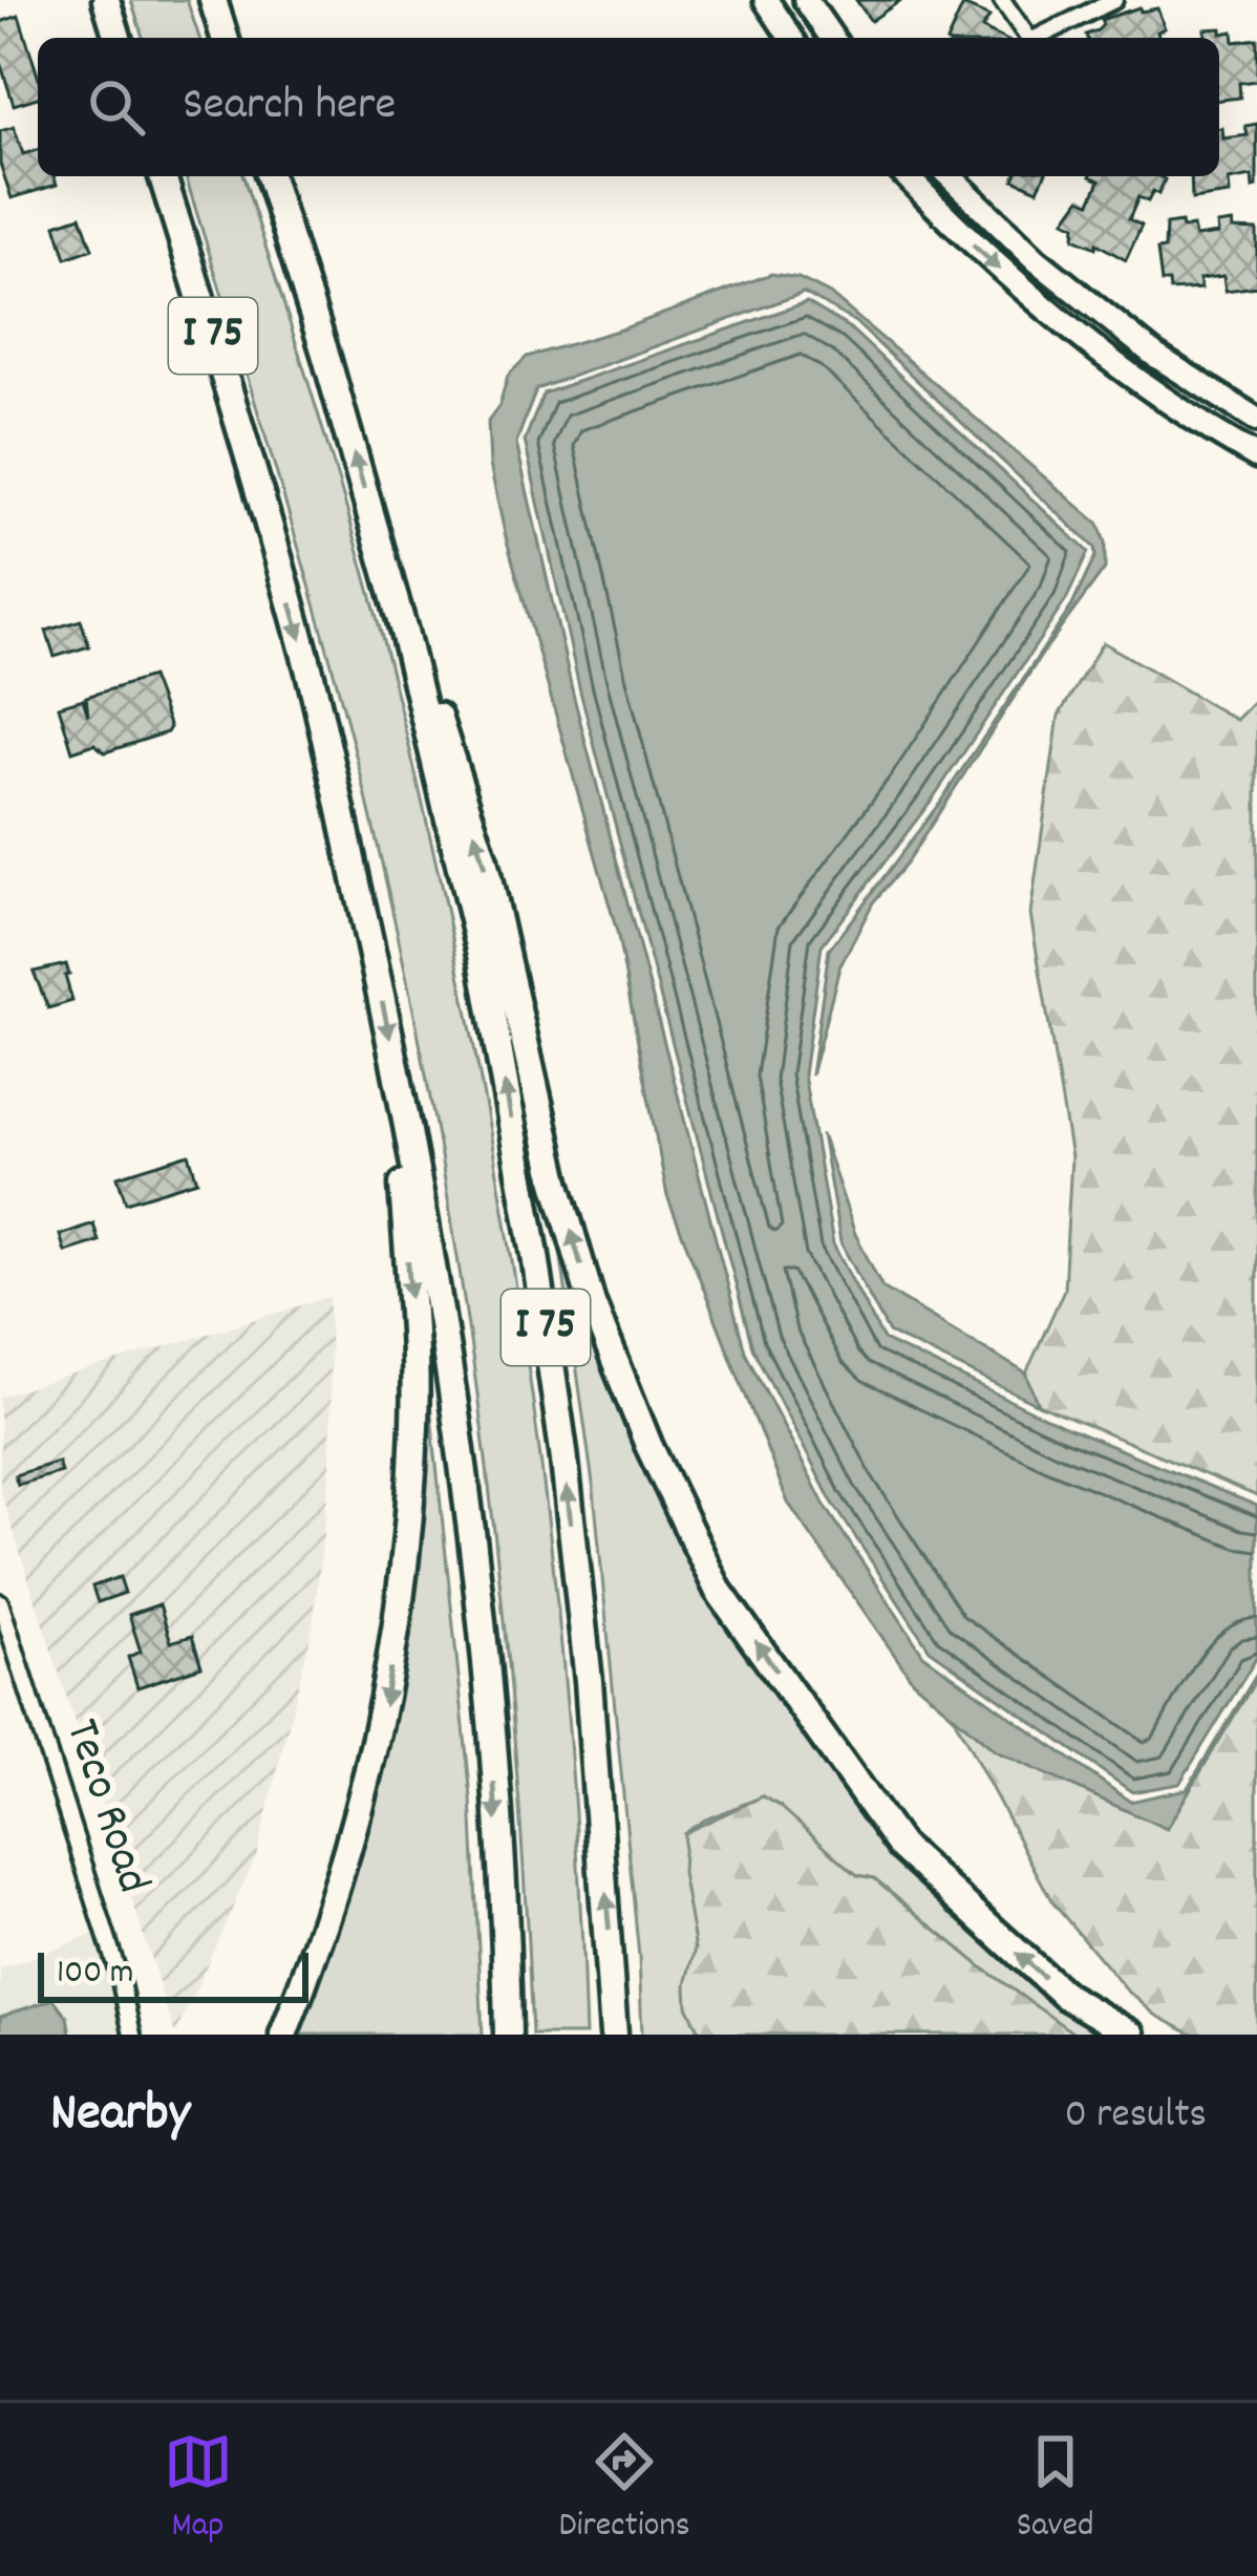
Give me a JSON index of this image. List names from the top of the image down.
{
  "streets": {
    "highway": ["I 75"],
    "street": ["Teco Road"]
  },
  "scale_bar": "100 m",
  "page": {
    "search": "Search here",
    "scale": "100 m",
    "heading": ["Nearby", "0 results"],
    "nav": ["Map", "Directions", "Saved"]
  }
}
